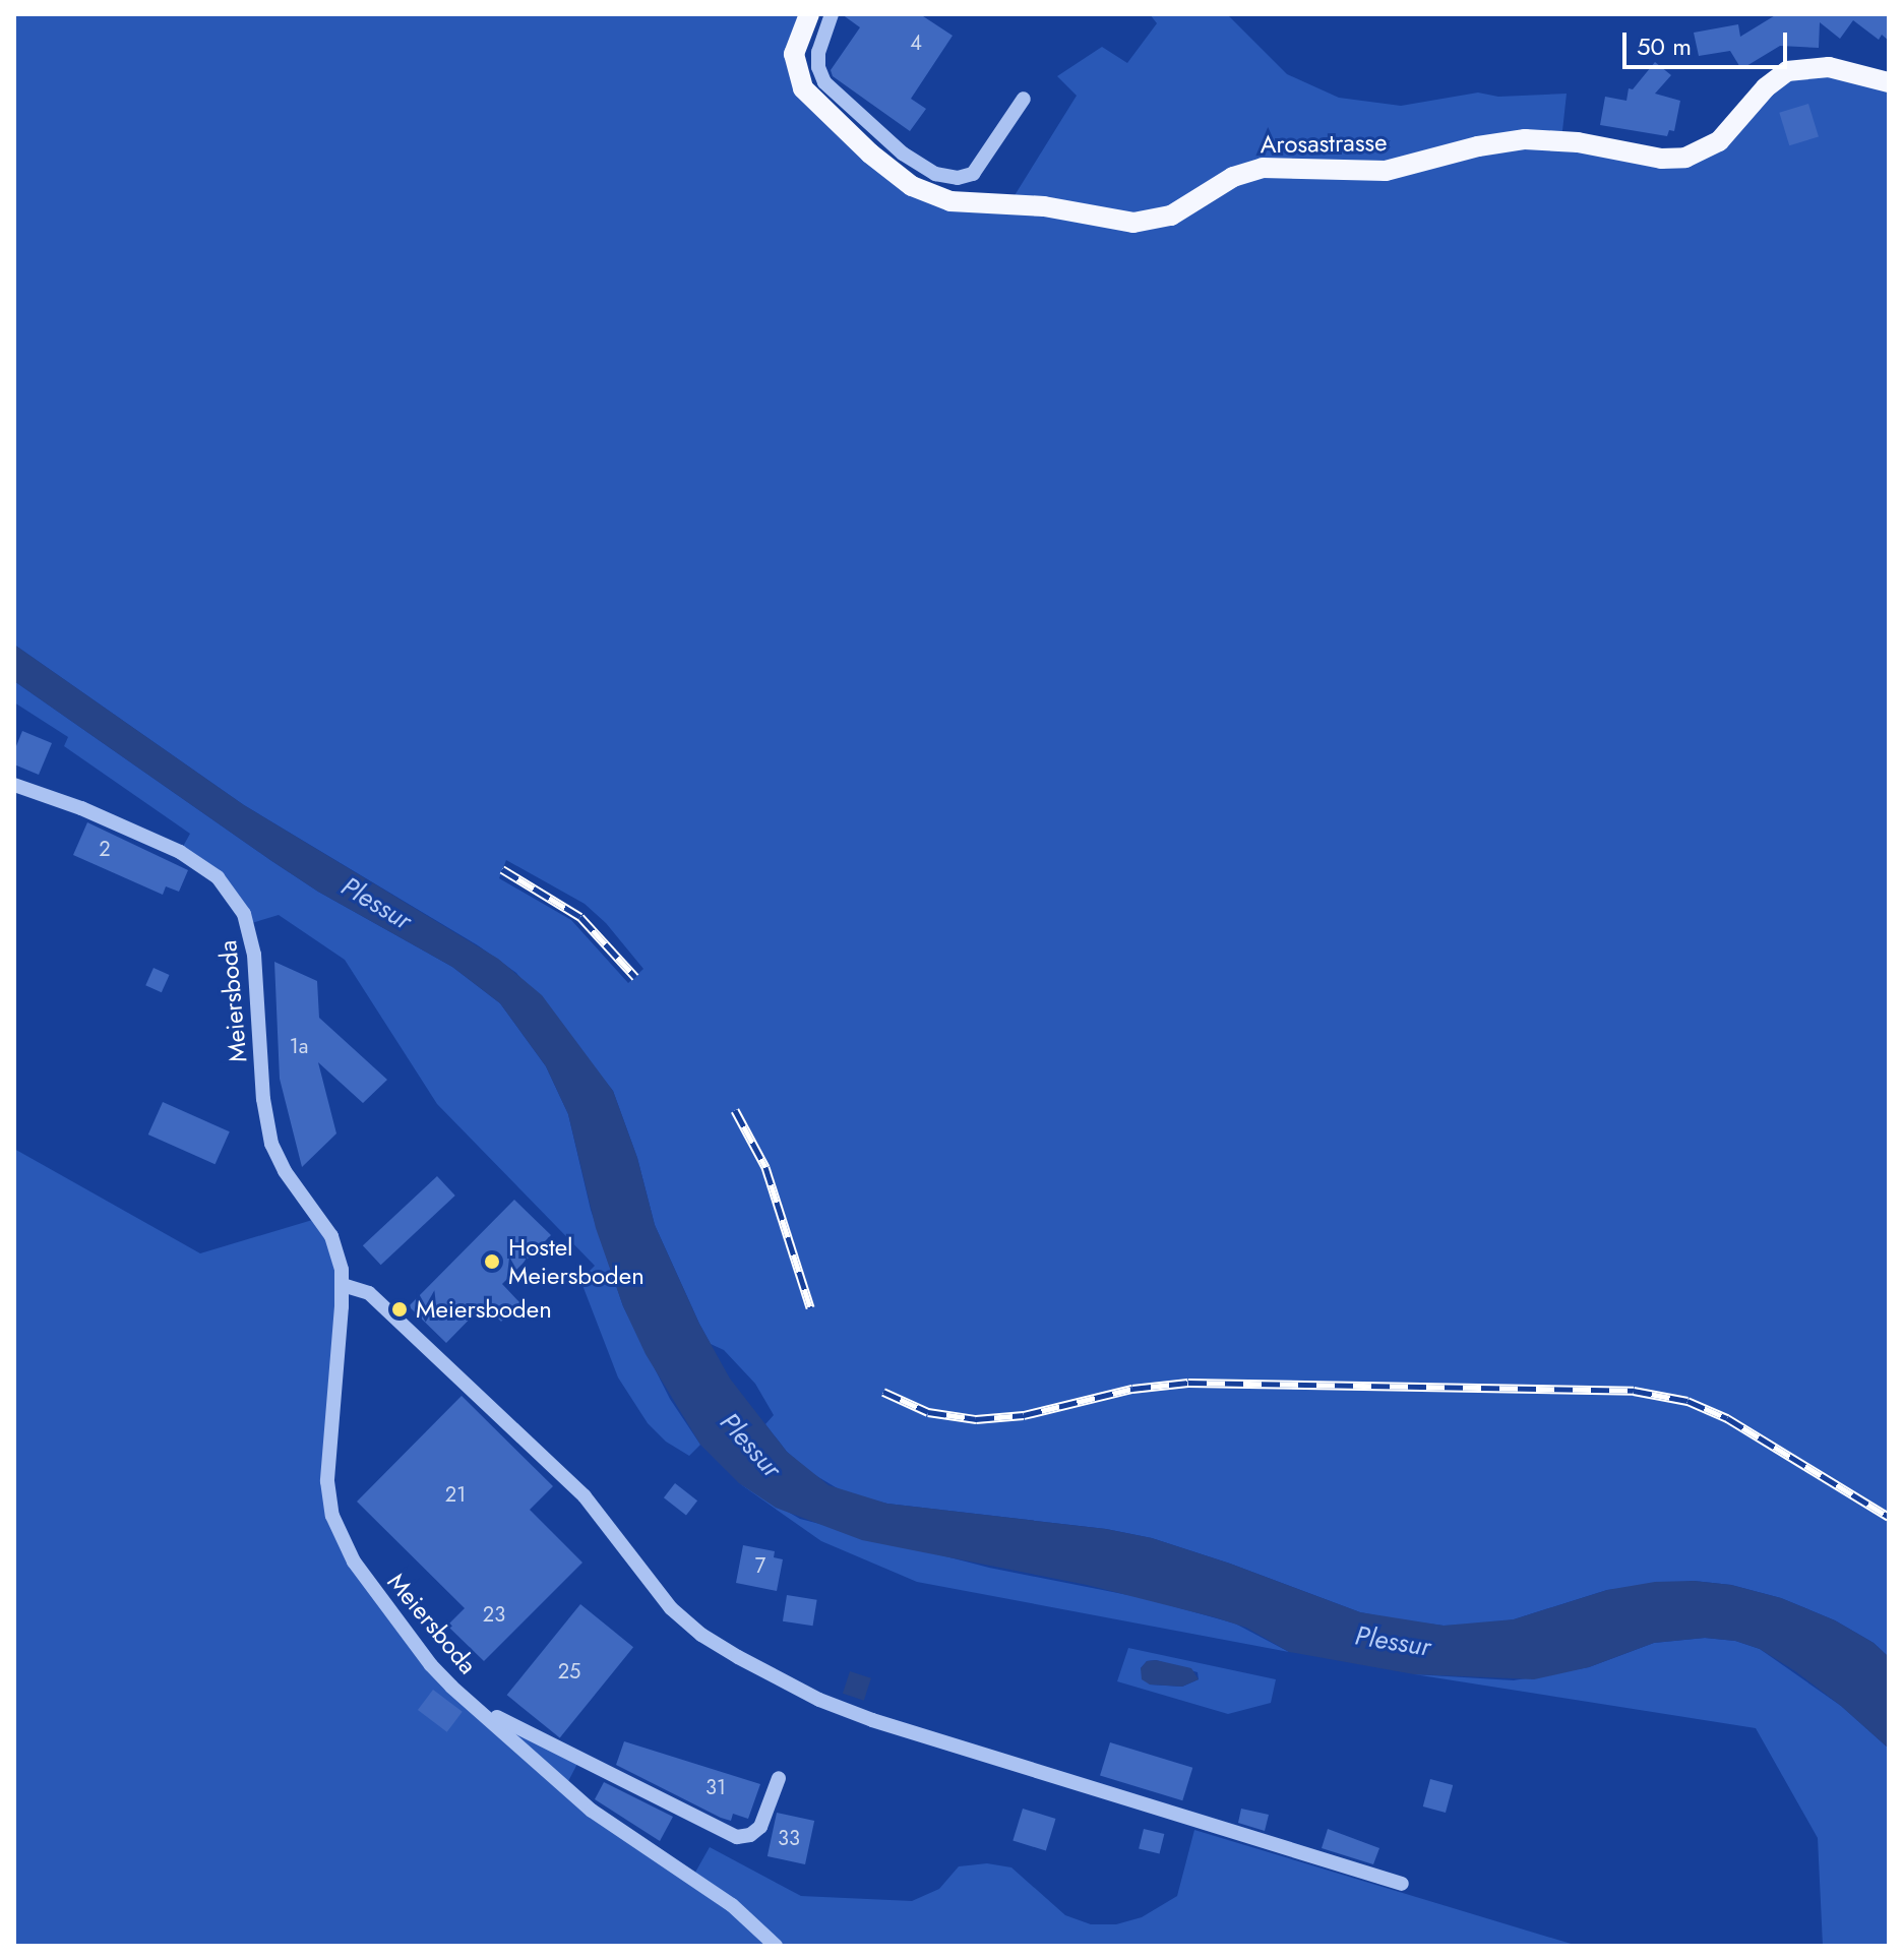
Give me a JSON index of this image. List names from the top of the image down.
{
  "streets": {
    "main road": ["Arosastrasse"],
    "street": ["Meiersboda"]
  },
  "water": ["Plessur"],
  "places": ["Hostel Meiersboden", "Meiersboden"],
  "house_numbers": [
    "4",
    "2",
    "1a",
    "21",
    "7",
    "23",
    "25",
    "31",
    "33"
  ],
  "scale_bar": "50 m"
}
